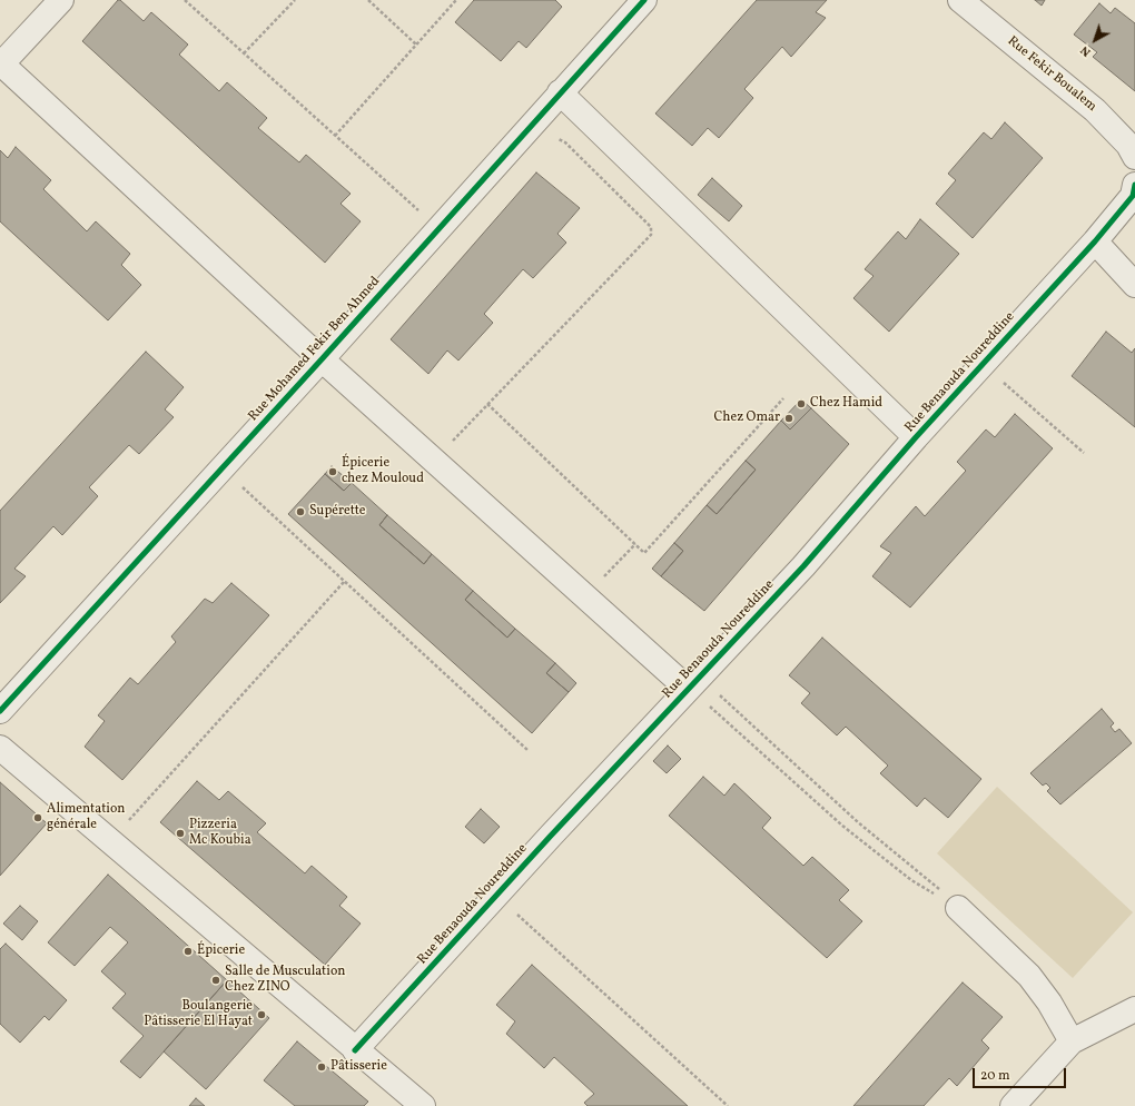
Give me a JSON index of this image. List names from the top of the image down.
{
  "streets": {
    "street": ["Rue Fekir Boualem", "Rue Mohamed Fekir Ben Ahmed", "Rue Benaouda Noureddine"]
  },
  "places": [
    "Chez Hamid",
    "Chez Omar",
    "Épicerie chez Mouloud",
    "Supérette",
    "Alimentation générale",
    "Pizzeria Mc Koubia",
    "Épicerie",
    "Salle de Musculation Chez ZINO",
    "Boulangerie Pâtisserie El Hayat",
    "Pâtisserie"
  ],
  "scale_bar": "20 m",
  "north": "bottom left"
}
